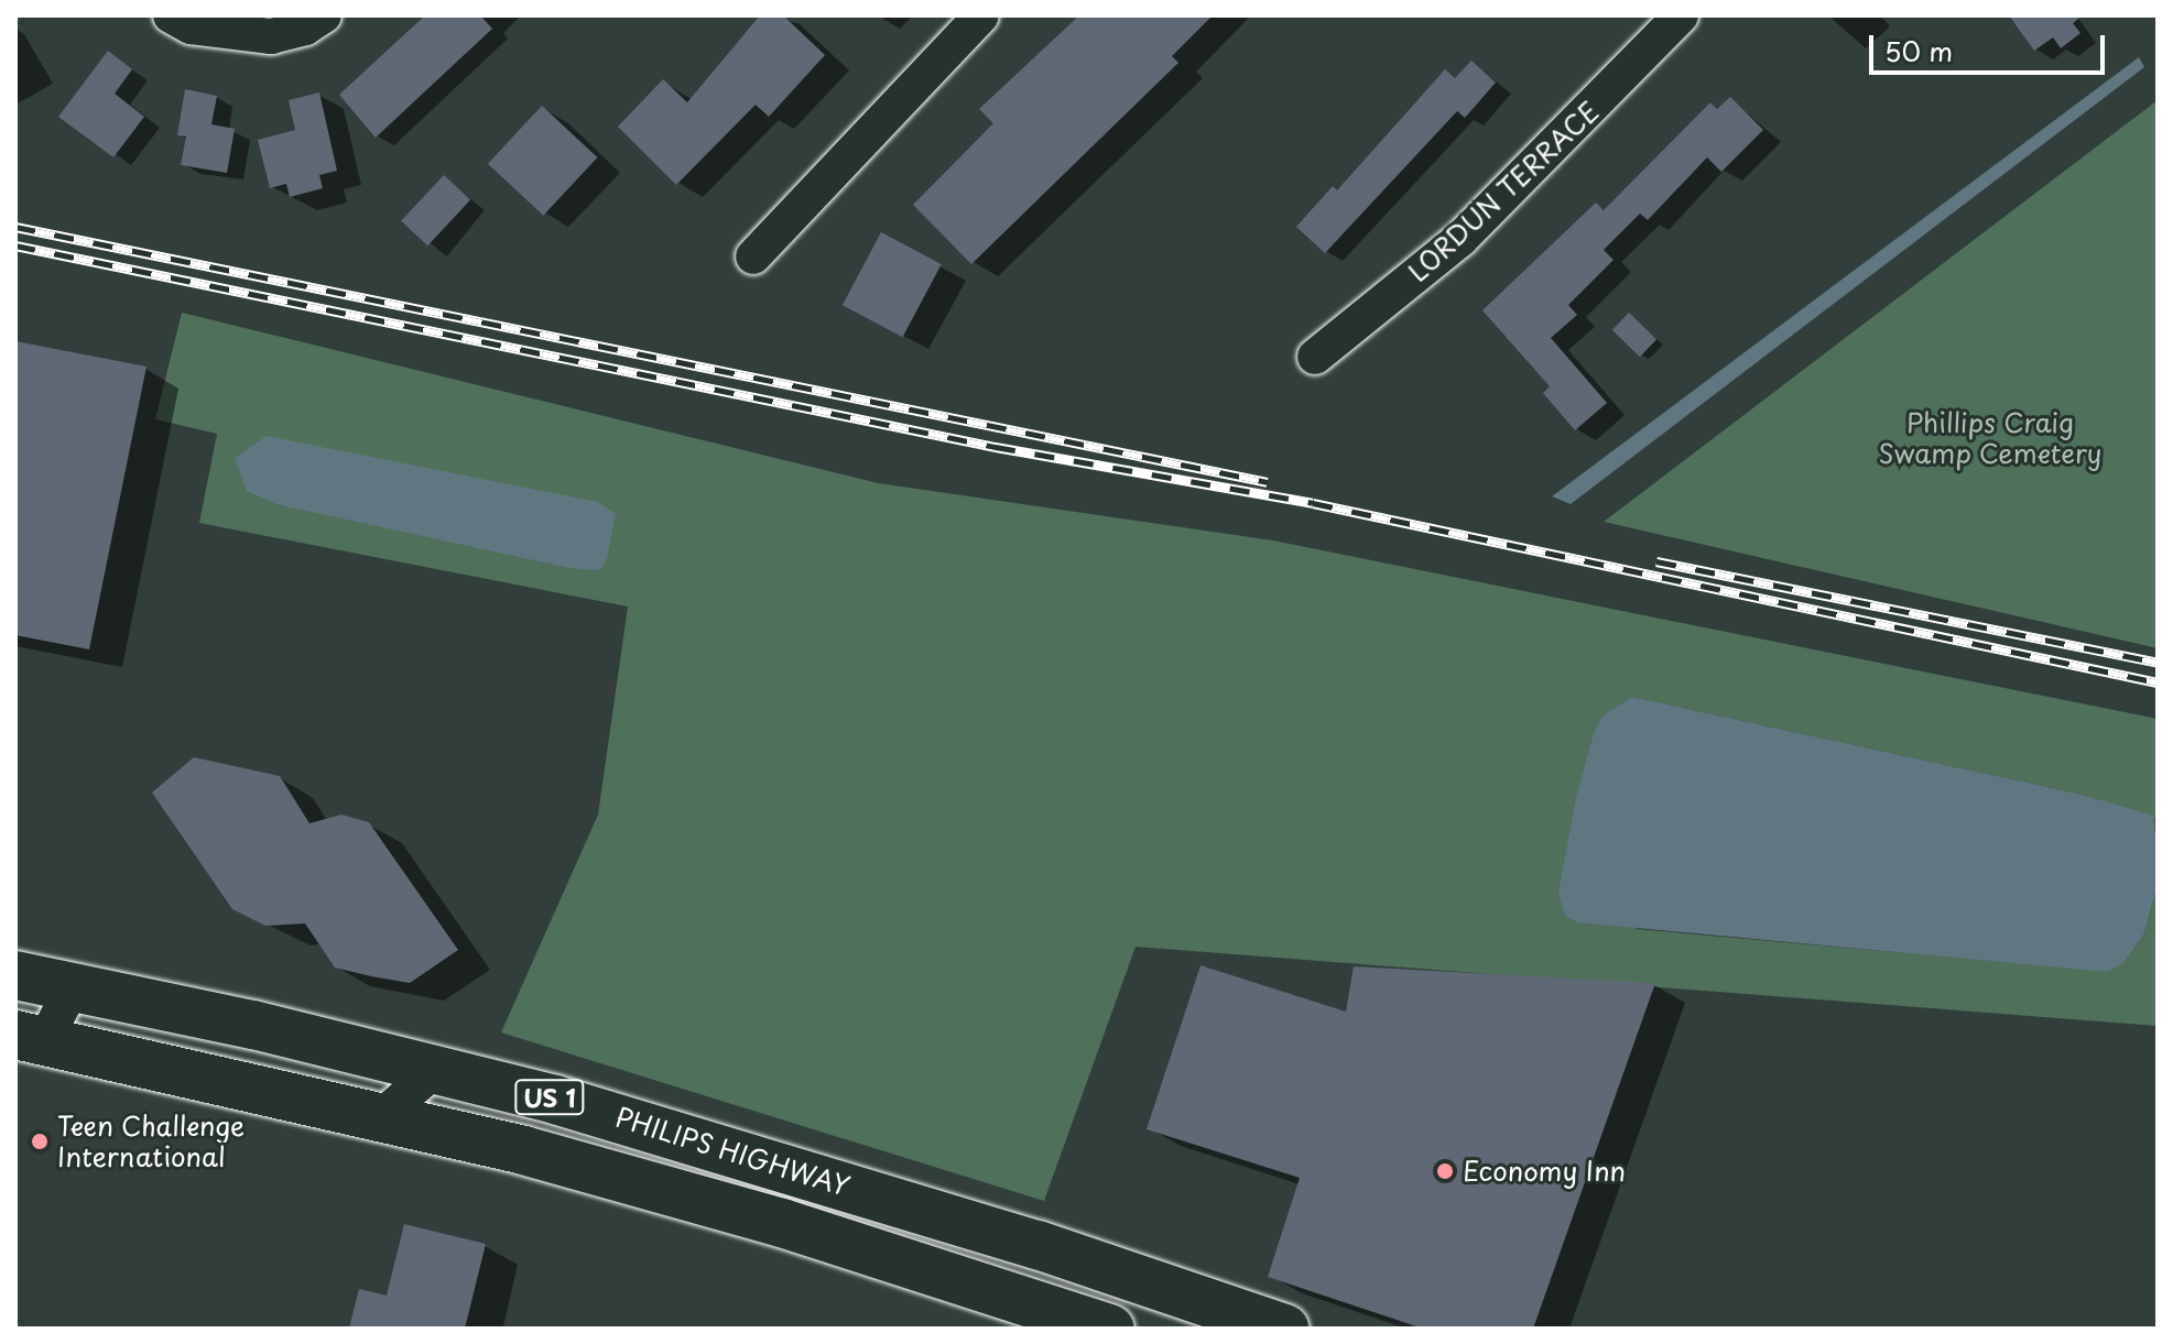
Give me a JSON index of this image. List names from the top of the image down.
{
  "streets": {
    "main road": ["US 1", "PHILIPS HIGHWAY"],
    "street": ["LORDUN TERRACE"]
  },
  "parks": ["Phillips Craig Swamp Cemetery"],
  "places": ["Teen Challenge International", "Economy Inn"],
  "scale_bar": "50 m"
}
